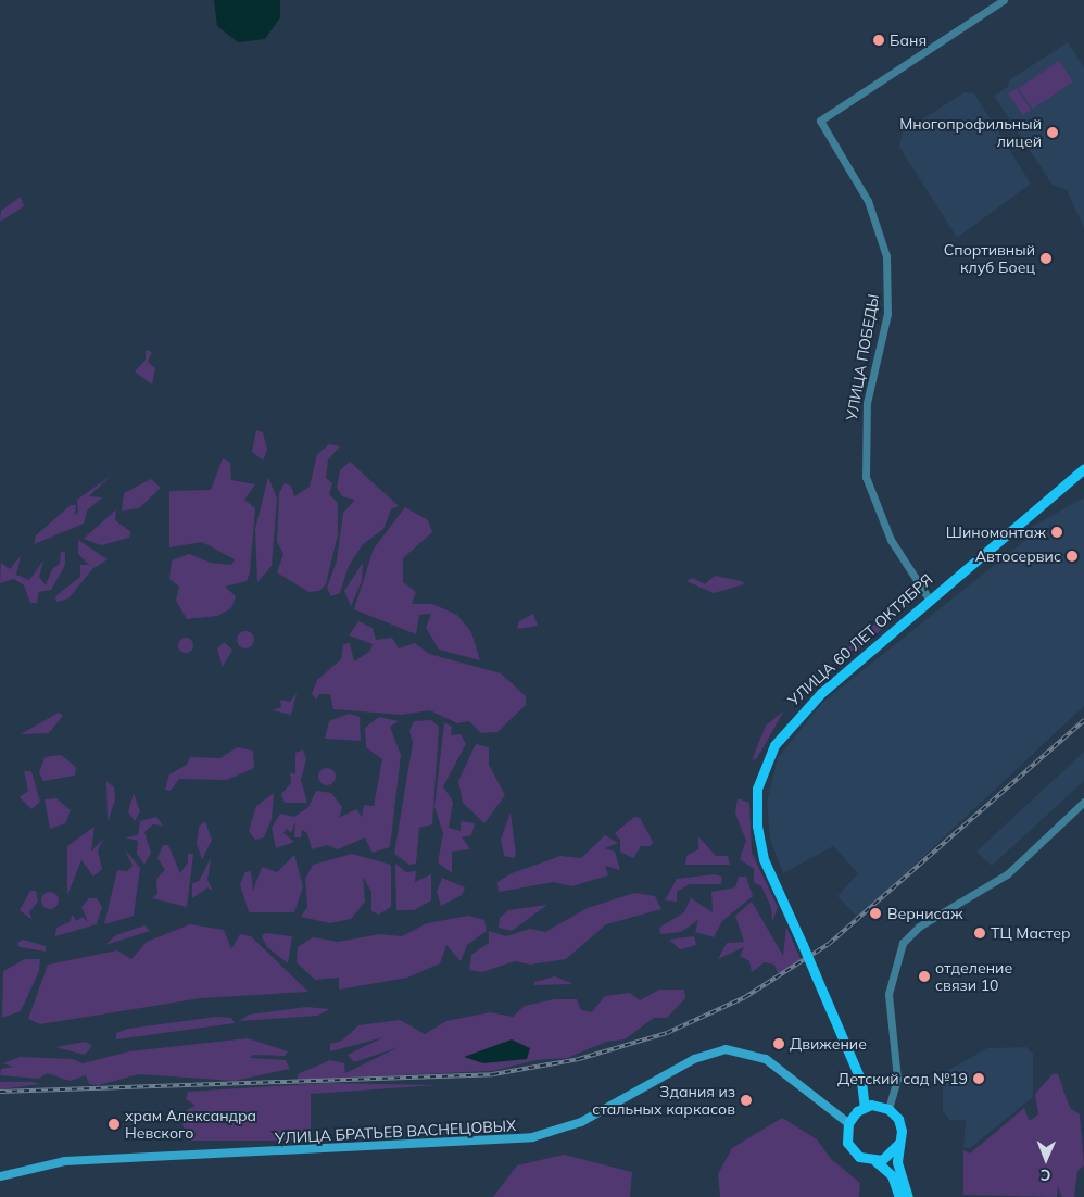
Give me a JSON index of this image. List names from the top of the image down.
{
  "streets": {
    "main road": ["УЛИЦА 60 ЛЕТ ОКТЯБРЯ", "УЛИЦА БРАТЬЕВ ВАСНЕЦОВЫХ"],
    "street": ["УЛИЦА ПОБЕДЫ"]
  },
  "crossings": [
    ["УЛИЦА ПОБЕДЫ", "УЛИЦА 60 ЛЕТ ОКТЯБРЯ"],
    ["УЛИЦА 60 ЛЕТ ОКТЯБРЯ", "УЛИЦА БРАТЬЕВ ВАСНЕЦОВЫХ"]
  ],
  "places": [
    "Баня",
    "Многопрофильный лицей",
    "Спортивный клуб Боец",
    "Шиномонтаж",
    "Автосервис",
    "Вернисаж",
    "ТЦ Мастер",
    "отделение связи 10",
    "Движение",
    "Детский сад №19",
    "Здания из стальных каркасов",
    "храм Александра Невского"
  ],
  "north": "bottom"
}
